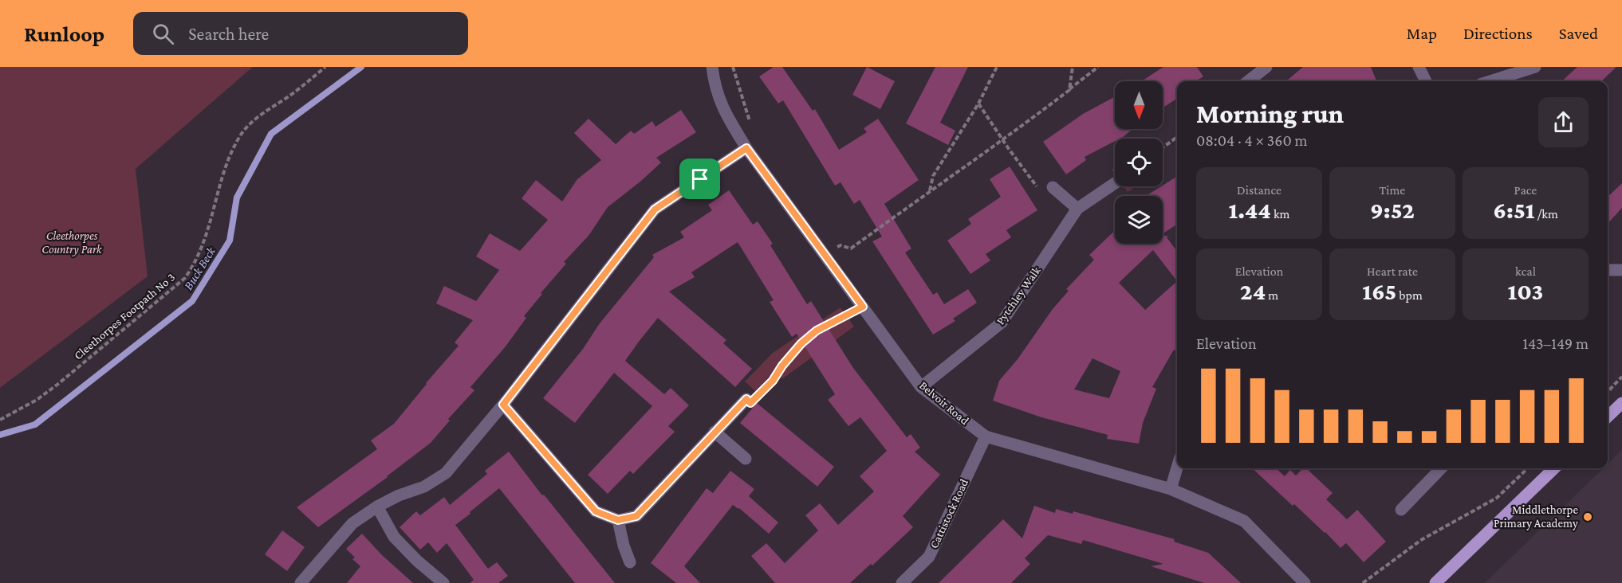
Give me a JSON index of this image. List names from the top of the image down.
{
  "streets": {
    "street": ["Pytchley Walk", "Belvoir Road", "Cattistock Road"],
    "path": ["Cleethorpes Footpath No 3"]
  },
  "crossings": [
    ["Pytchley Walk", "Belvoir Road"],
    ["Belvoir Road", "Cattistock Road"]
  ],
  "water": ["Buck Beck"],
  "parks": ["Cleethorpes Country Park"],
  "places": ["Middlethorpe Primary Academy"],
  "north": "bottom",
  "page": {
    "header": "Runloop",
    "search": "Search here",
    "nav": ["Map", "Directions", "Saved"],
    "heading": ["Morning run", "08:04 · 4 × 360 m"],
    "stats": [
      ["Distance", "1.44 km"],
      ["Time", "9:52"],
      ["Pace", "6:51 /km"],
      ["Elevation", "24 m"],
      ["Heart rate", "165 bpm"],
      ["kcal", "103"]
    ],
    "chart": ["Elevation", "143–149 m"]
  }
}
